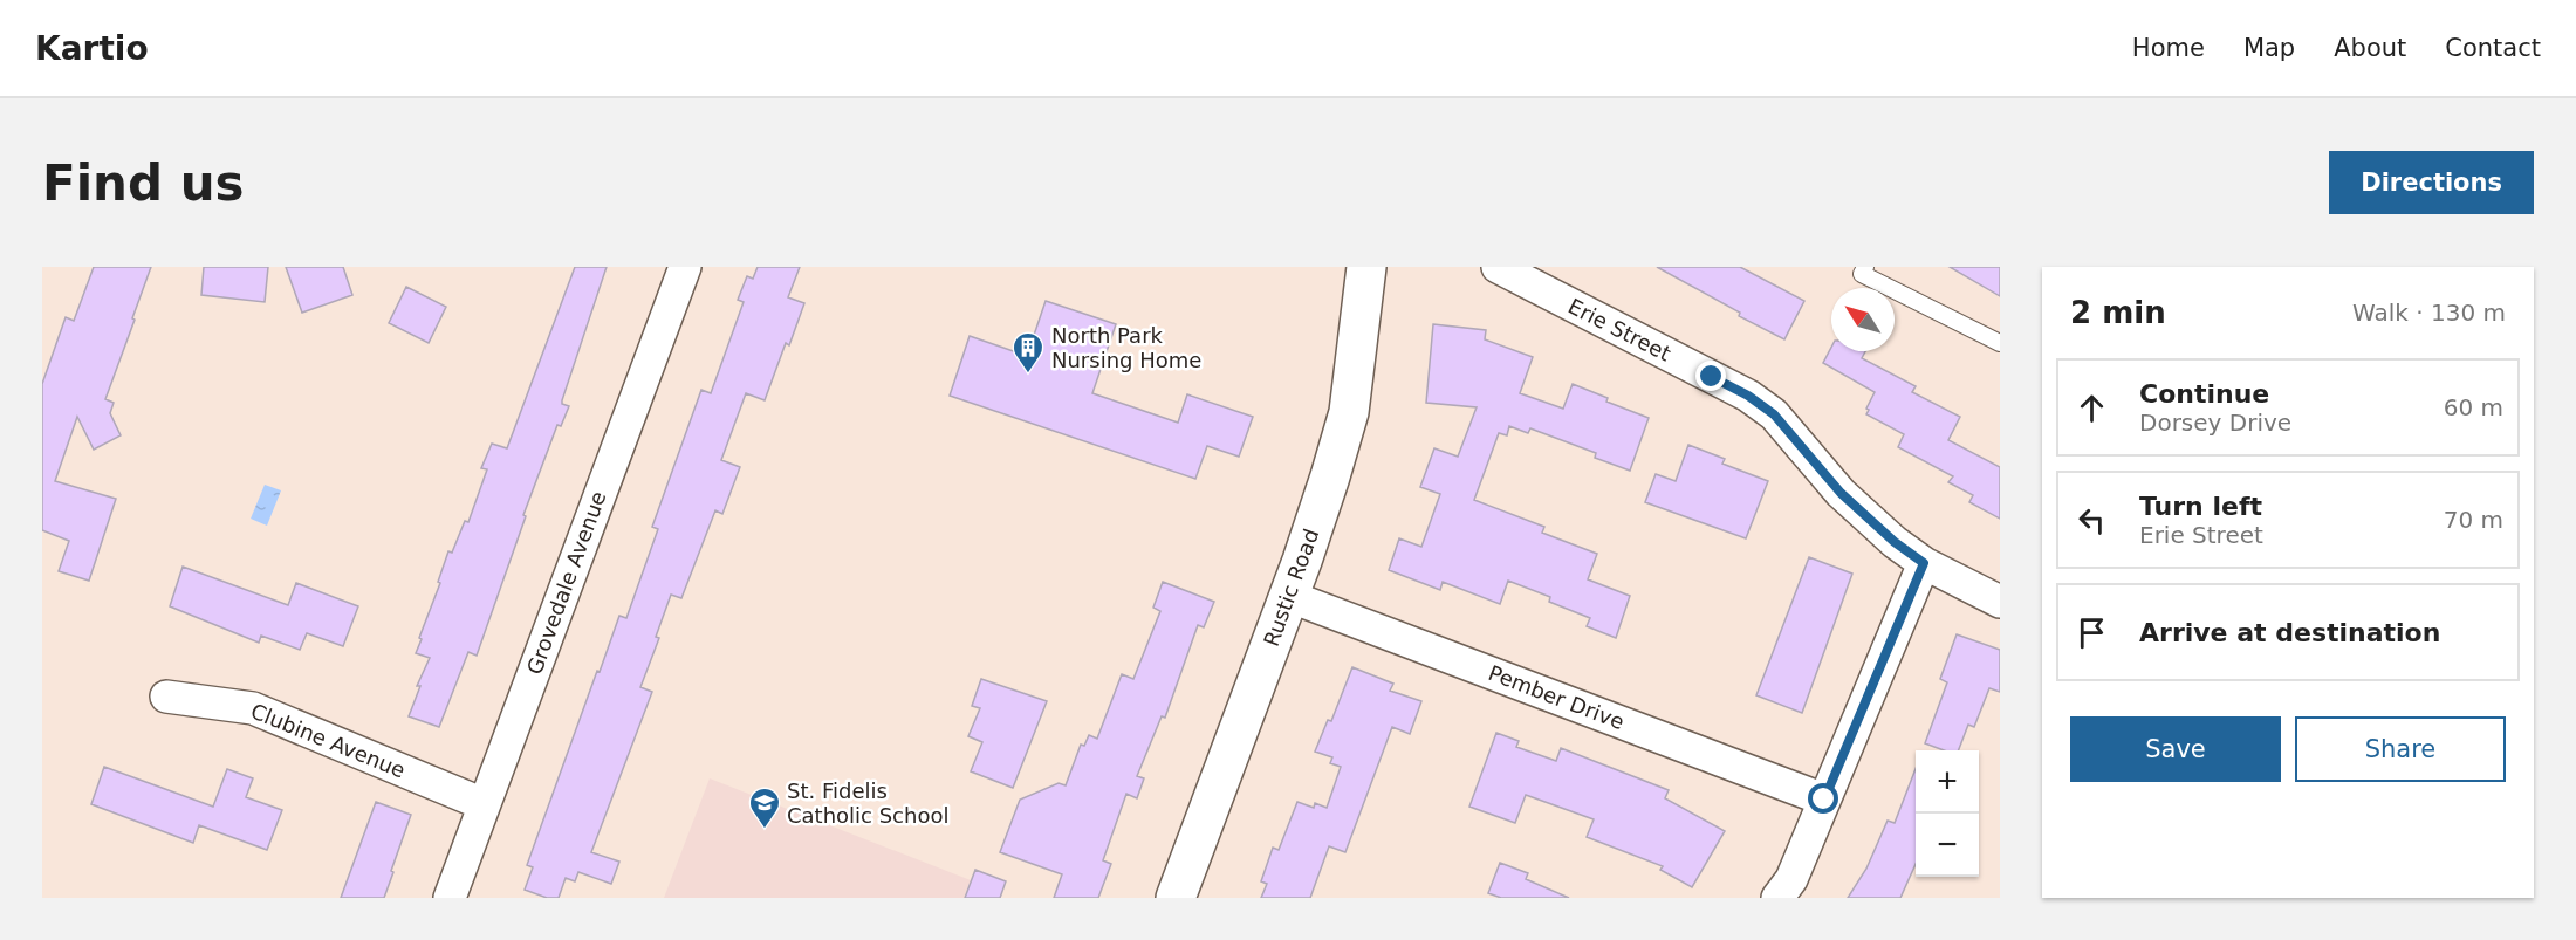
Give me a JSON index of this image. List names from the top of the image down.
{
  "streets": {
    "street": [
      "Erie Street",
      "Grovedale Avenue",
      "Rustic Road",
      "Pember Drive",
      "Clubine Avenue"
    ]
  },
  "crossings": [
    ["Grovedale Avenue", "Clubine Avenue"],
    ["Rustic Road", "Pember Drive"]
  ],
  "places": {
    "building": ["North Park Nursing Home"],
    "school or university": ["St. Fidelis Catholic School"]
  },
  "north": "top left",
  "page": {
    "header": "Kartio",
    "nav": [
      "Home",
      "Map",
      "About",
      "Contact"
    ],
    "buttons": [
      "Directions",
      ["Save", "Share"]
    ],
    "title": "Find us",
    "heading": ["2 min", "Walk · 130 m"],
    "list": [
      ["Continue", "Dorsey Drive", "60 m"],
      ["Turn left", "Erie Street", "70 m"],
      "Arrive at destination"
    ],
    "map_buttons": ["+", "−"]
  }
}
